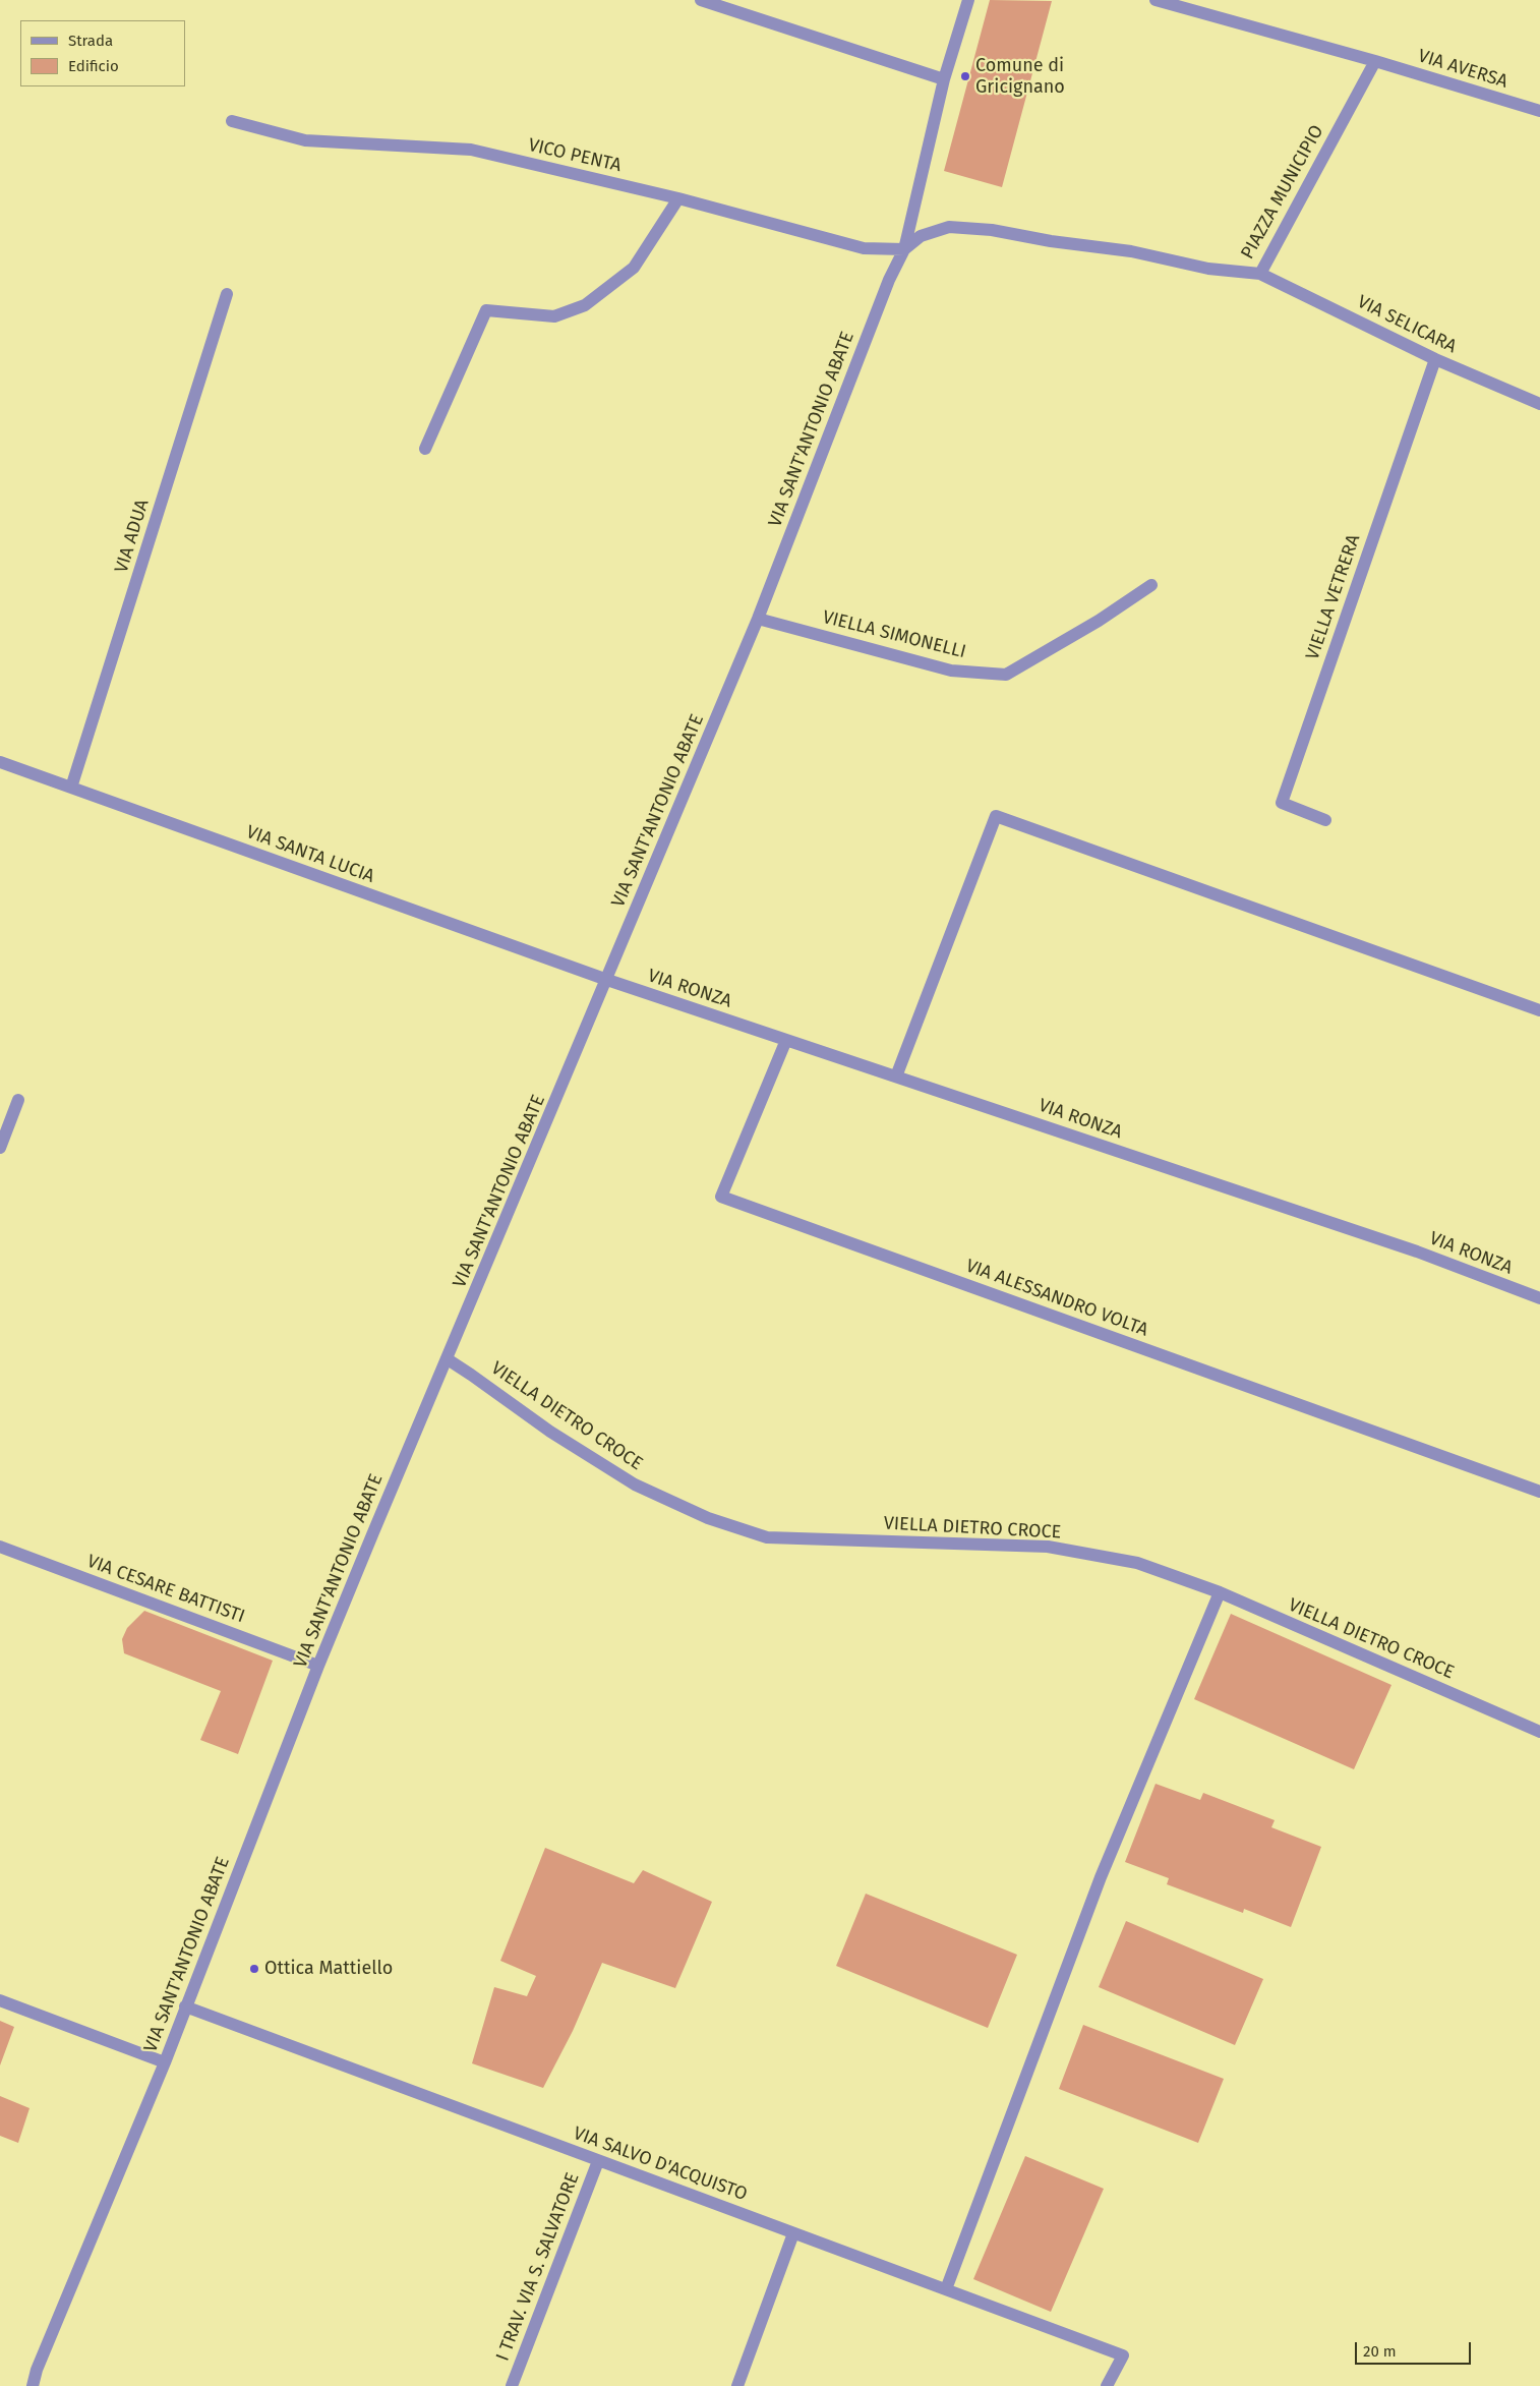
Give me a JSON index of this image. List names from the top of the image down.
{
  "streets": {
    "street": [
      "VIA AVERSA",
      "VICO PENTA",
      "PIAZZA MUNICIPIO",
      "VIA SELICARA",
      "VIA SANT'ANTONIO ABATE",
      "VIA ADUA",
      "VIELLA VETRERA",
      "VIELLA SIMONELLI",
      "VIA SANTA LUCIA",
      "VIA RONZA",
      "VIA ALESSANDRO VOLTA",
      "VIELLA DIETRO CROCE",
      "VIA CESARE BATTISTI",
      "VIA SALVO D'ACQUISTO",
      "I TRAV. VIA S. SALVATORE"
    ]
  },
  "crossings": [
    ["VIA AVERSA", "PIAZZA MUNICIPIO"],
    ["VICO PENTA", "PIAZZA MUNICIPIO"],
    ["VICO PENTA", "VIA SANT'ANTONIO ABATE"],
    ["PIAZZA MUNICIPIO", "VIA SELICARA"],
    ["PIAZZA MUNICIPIO", "VIA SANT'ANTONIO ABATE"],
    ["VIA SELICARA", "VIELLA VETRERA"],
    ["VIA SANT'ANTONIO ABATE", "VIELLA SIMONELLI"],
    ["VIA SANT'ANTONIO ABATE", "VIA SANTA LUCIA"],
    ["VIA SANT'ANTONIO ABATE", "VIA RONZA"],
    ["VIA SANT'ANTONIO ABATE", "VIELLA DIETRO CROCE"],
    ["VIA SANT'ANTONIO ABATE", "VIA CESARE BATTISTI"],
    ["VIA SANT'ANTONIO ABATE", "VIA SALVO D'ACQUISTO"],
    ["VIA ADUA", "VIA SANTA LUCIA"],
    ["VIA SANTA LUCIA", "VIA RONZA"],
    ["VIA RONZA", "VIA ALESSANDRO VOLTA"],
    ["VIA SALVO D'ACQUISTO", "I TRAV. VIA S. SALVATORE"]
  ],
  "places": ["Comune di Gricignano", "Ottica Mattiello"],
  "legend": ["Strada", "Edificio"],
  "scale_bar": "20 m"
}
